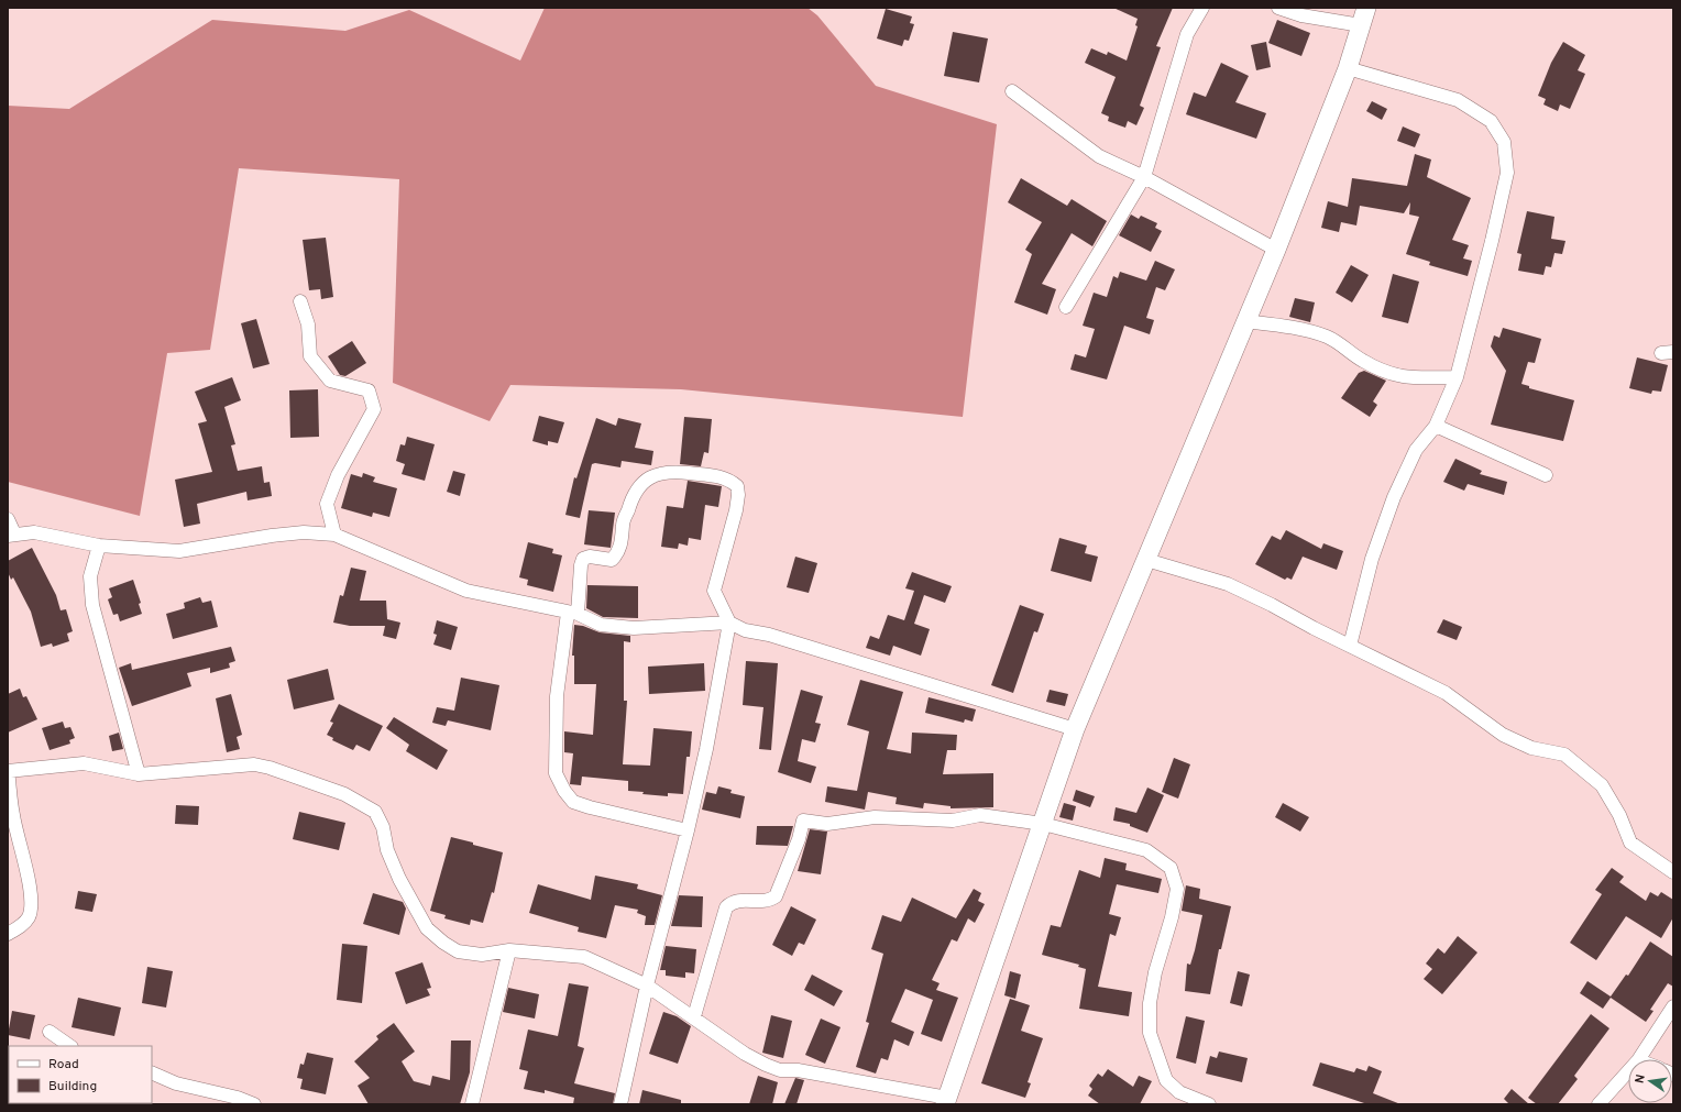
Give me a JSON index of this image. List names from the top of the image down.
{
  "legend": ["Road", "Building"],
  "north": "left"
}
